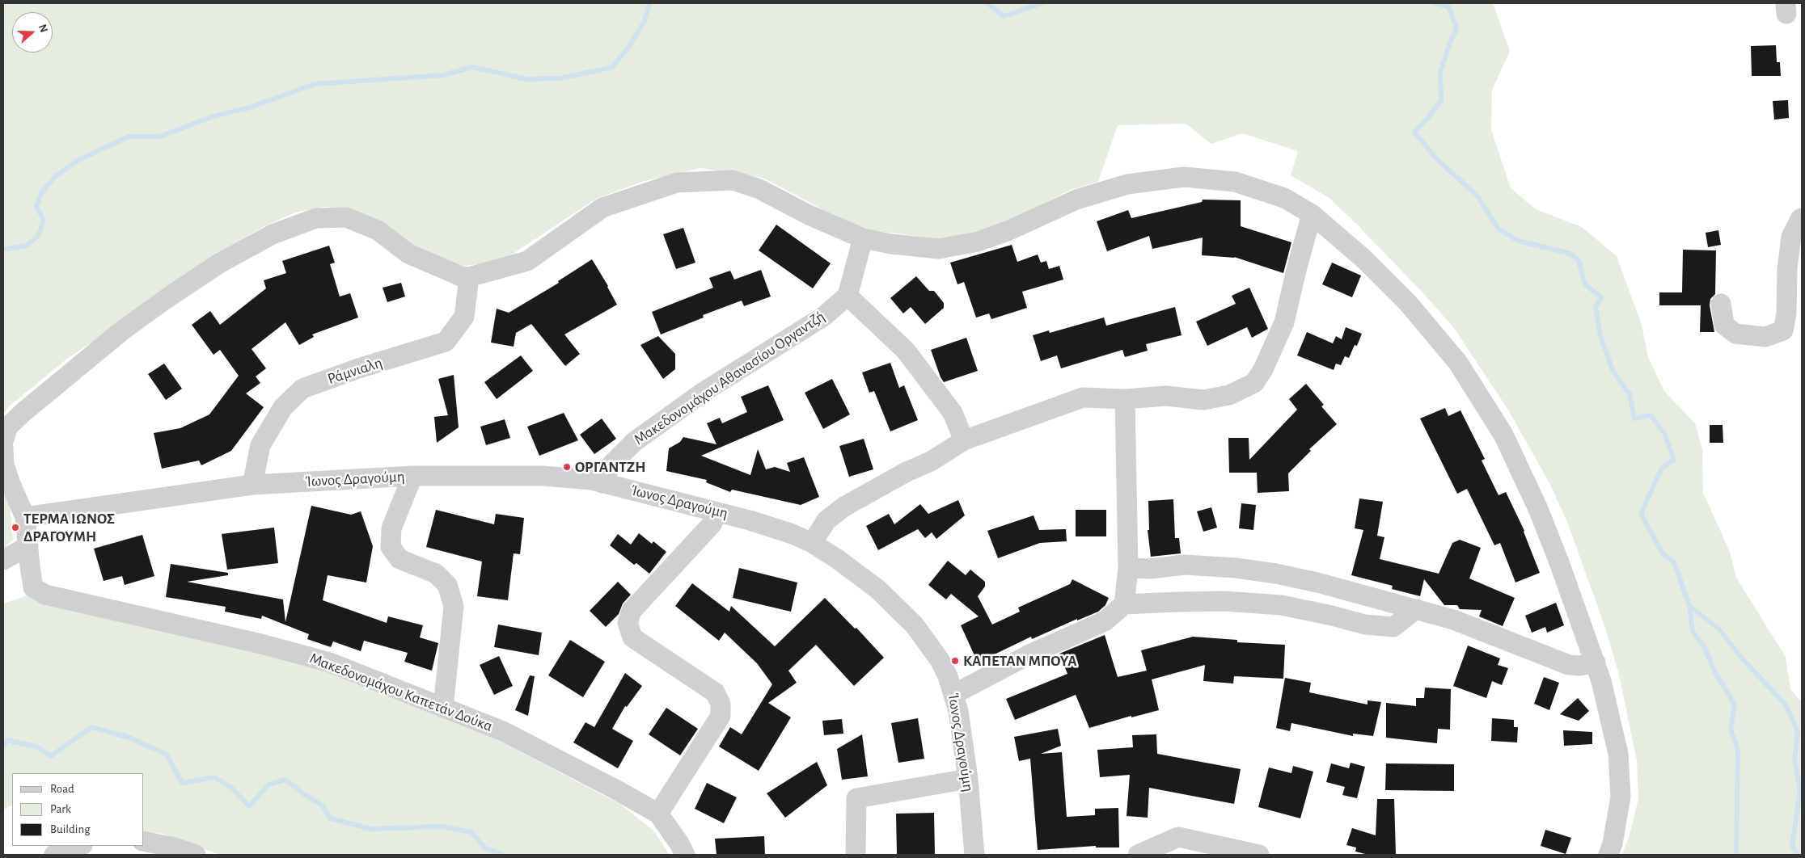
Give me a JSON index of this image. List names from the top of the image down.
{
  "streets": {
    "street": [
      "Ράμνιαλη",
      "Μακεδονομάχου Αθανασίου Οργαντζή",
      "Ίωνος Δραγούμη",
      "Μακεδονομάχου Καπετάν Δούκα"
    ]
  },
  "crossings": [
    ["Ράμνιαλη", "Ίωνος Δραγούμη"],
    ["Μακεδονομάχου Αθανασίου Οργαντζή", "Ίωνος Δραγούμη"],
    ["Ίωνος Δραγούμη", "Μακεδονομάχου Καπετάν Δούκα"]
  ],
  "places": ["ΟΡΓΑΝΤΖΗ", "ΤΕΡΜΑ ΙΩΝΟΣ ΔΡΑΓΟΥΜΗ", "ΚΑΠΕΤΑΝ ΜΠΟΥΑ"],
  "legend": ["Road", "Park", "Building"],
  "north": "right"
}
